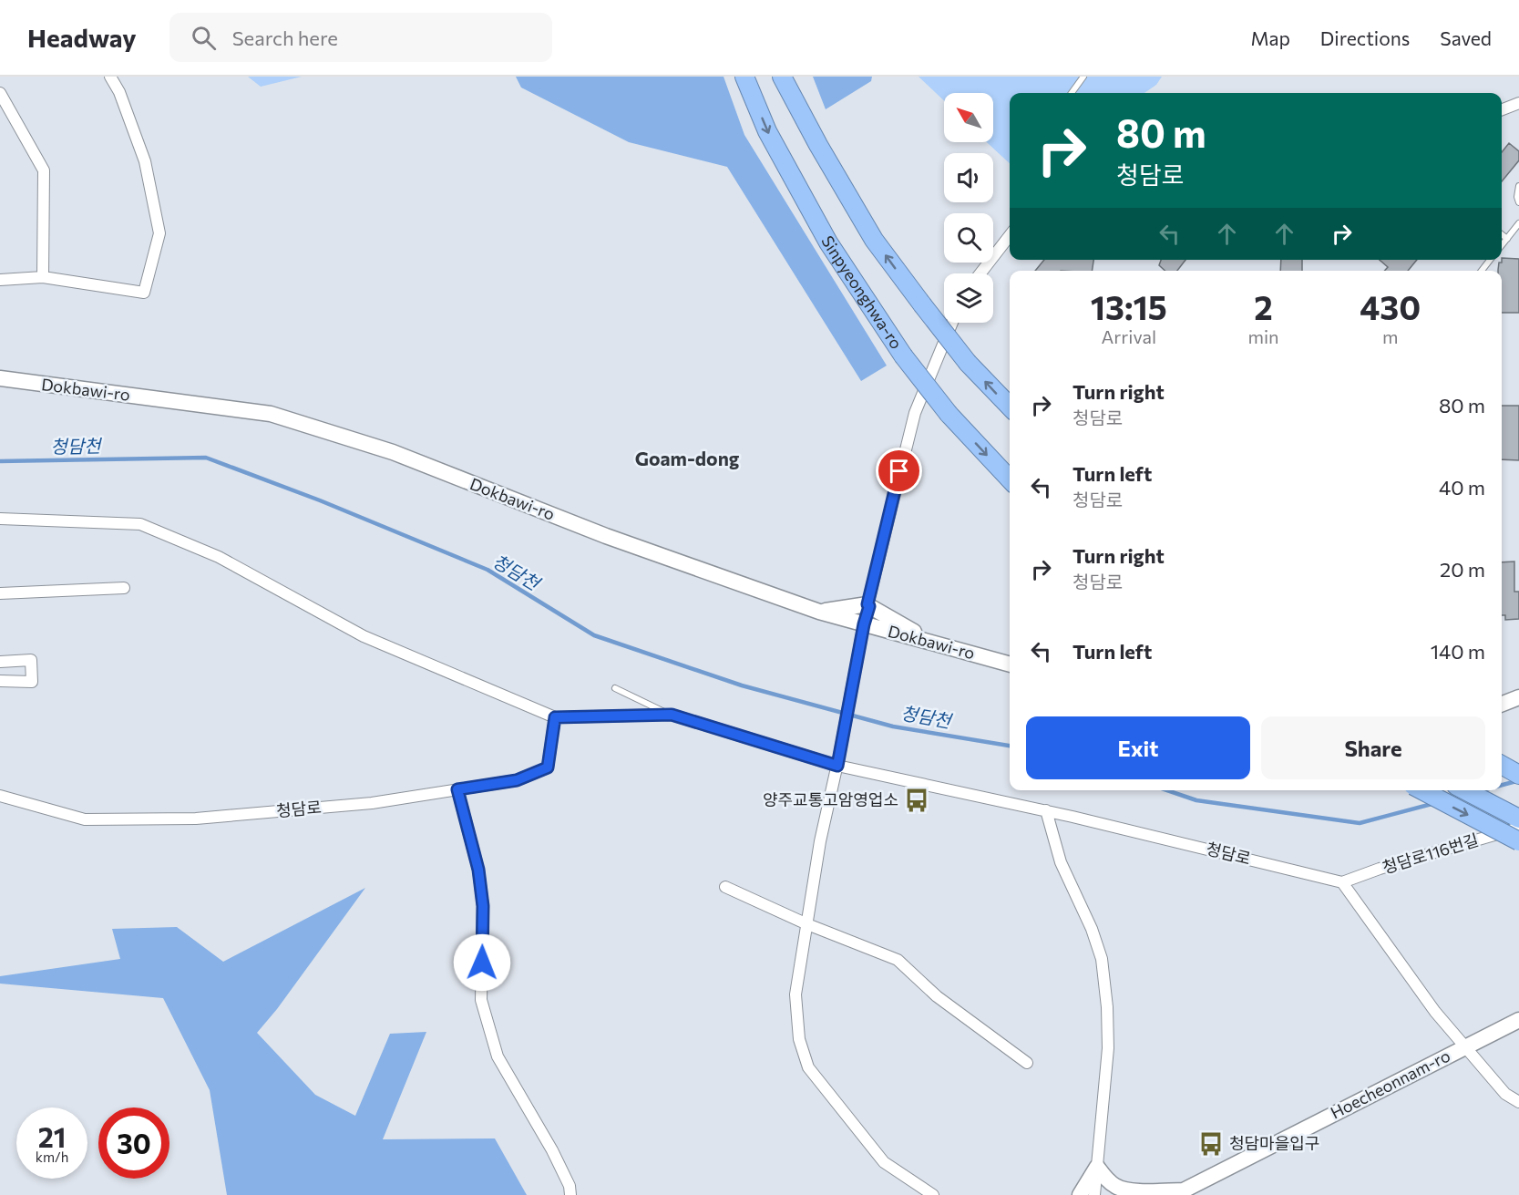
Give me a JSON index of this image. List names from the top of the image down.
{
  "streets": {
    "highway": ["Sinpyeonghwa-ro"],
    "main road": ["Dokbawi-ro", "Hoecheonnam-ro"],
    "street": ["청담로", "청담로116번길"]
  },
  "crossings": [
    ["청담로", "청담로116번길"]
  ],
  "districts": ["Goam-dong"],
  "water": ["청담천"],
  "places": {
    "bus stop": ["양주교통고암영업소", "청담마을입구"]
  },
  "north": "top left",
  "page": {
    "header": "Headway",
    "search": "Search here",
    "nav": ["Map", "Directions", "Saved"],
    "turn": ["80 m", "청담로"],
    "eta": [
      "13:15",
      "Arrival",
      "2",
      "min",
      "430",
      "m"
    ],
    "list": [
      {
        "name": "Turn right",
        "note": "청담로",
        "value": "80 m"
      },
      {
        "name": "Turn left",
        "note": "청담로",
        "value": "40 m"
      },
      {
        "name": "Turn right",
        "note": "청담로",
        "value": "20 m"
      },
      {
        "name": "Turn left",
        "value": "140 m"
      }
    ],
    "buttons": ["Exit", "Share"],
    "speed": "21 km/h",
    "limit": "30"
  }
}
